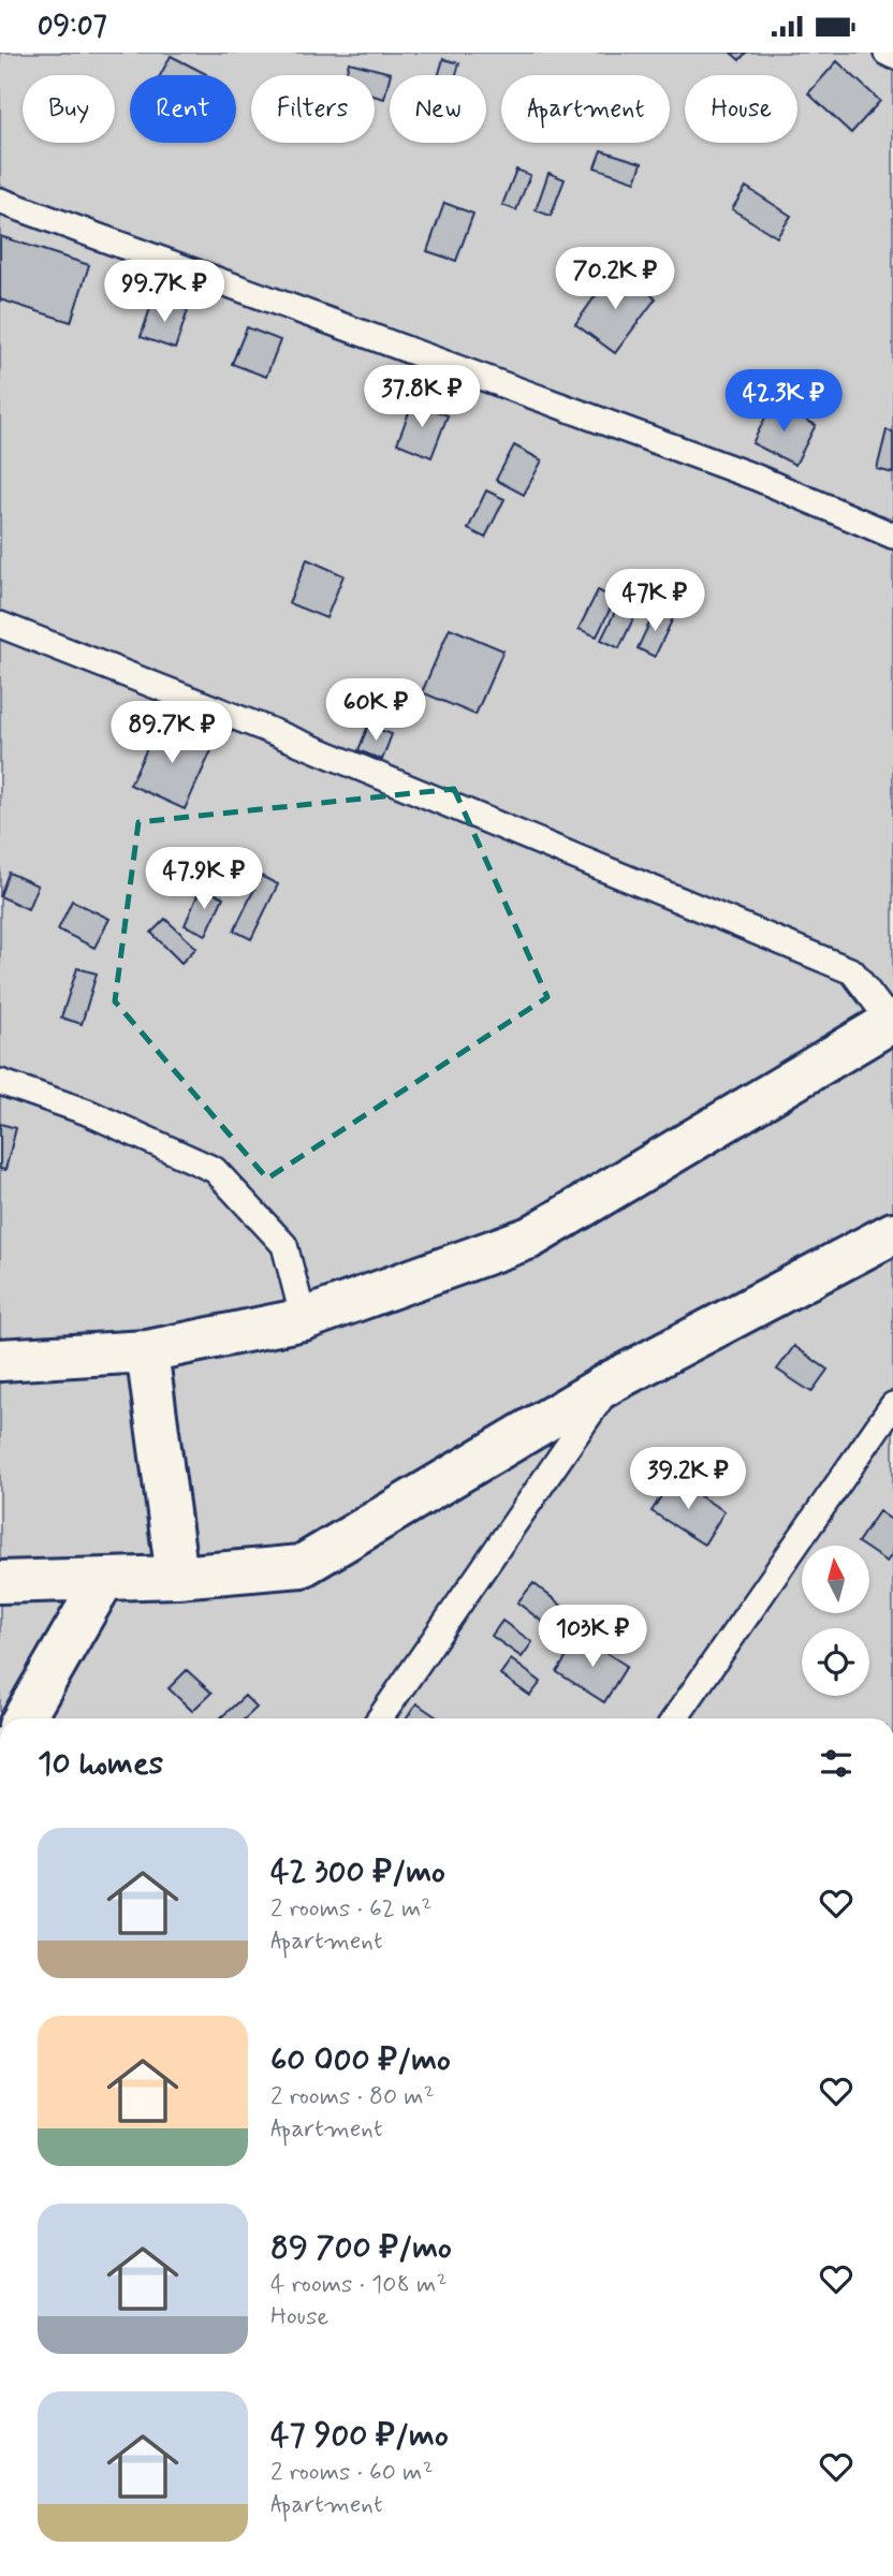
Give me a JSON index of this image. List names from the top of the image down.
{
  "north": "top",
  "page": {
    "status": "09:07",
    "chip": [
      "Buy",
      "Rent",
      "Filters",
      "New",
      "Apartment",
      "House"
    ],
    "price": [
      "70.2K ₽",
      "99.7K ₽",
      "37.8K ₽",
      "42.3K ₽",
      "47K ₽",
      "60K ₽",
      "89.7K ₽",
      "47.9K ₽",
      "39.2K ₽",
      "103K ₽"
    ],
    "heading": "10 homes",
    "list": [
      {
        "name": "42 300 ₽/mo",
        "note": "2 rooms · 62 m² · Apartment"
      },
      {
        "name": "60 000 ₽/mo",
        "note": "2 rooms · 80 m² · Apartment"
      },
      {
        "name": "89 700 ₽/mo",
        "note": "4 rooms · 108 m² · House"
      },
      {
        "name": "47 900 ₽/mo",
        "note": "2 rooms · 60 m² · Apartment"
      }
    ]
  }
}
